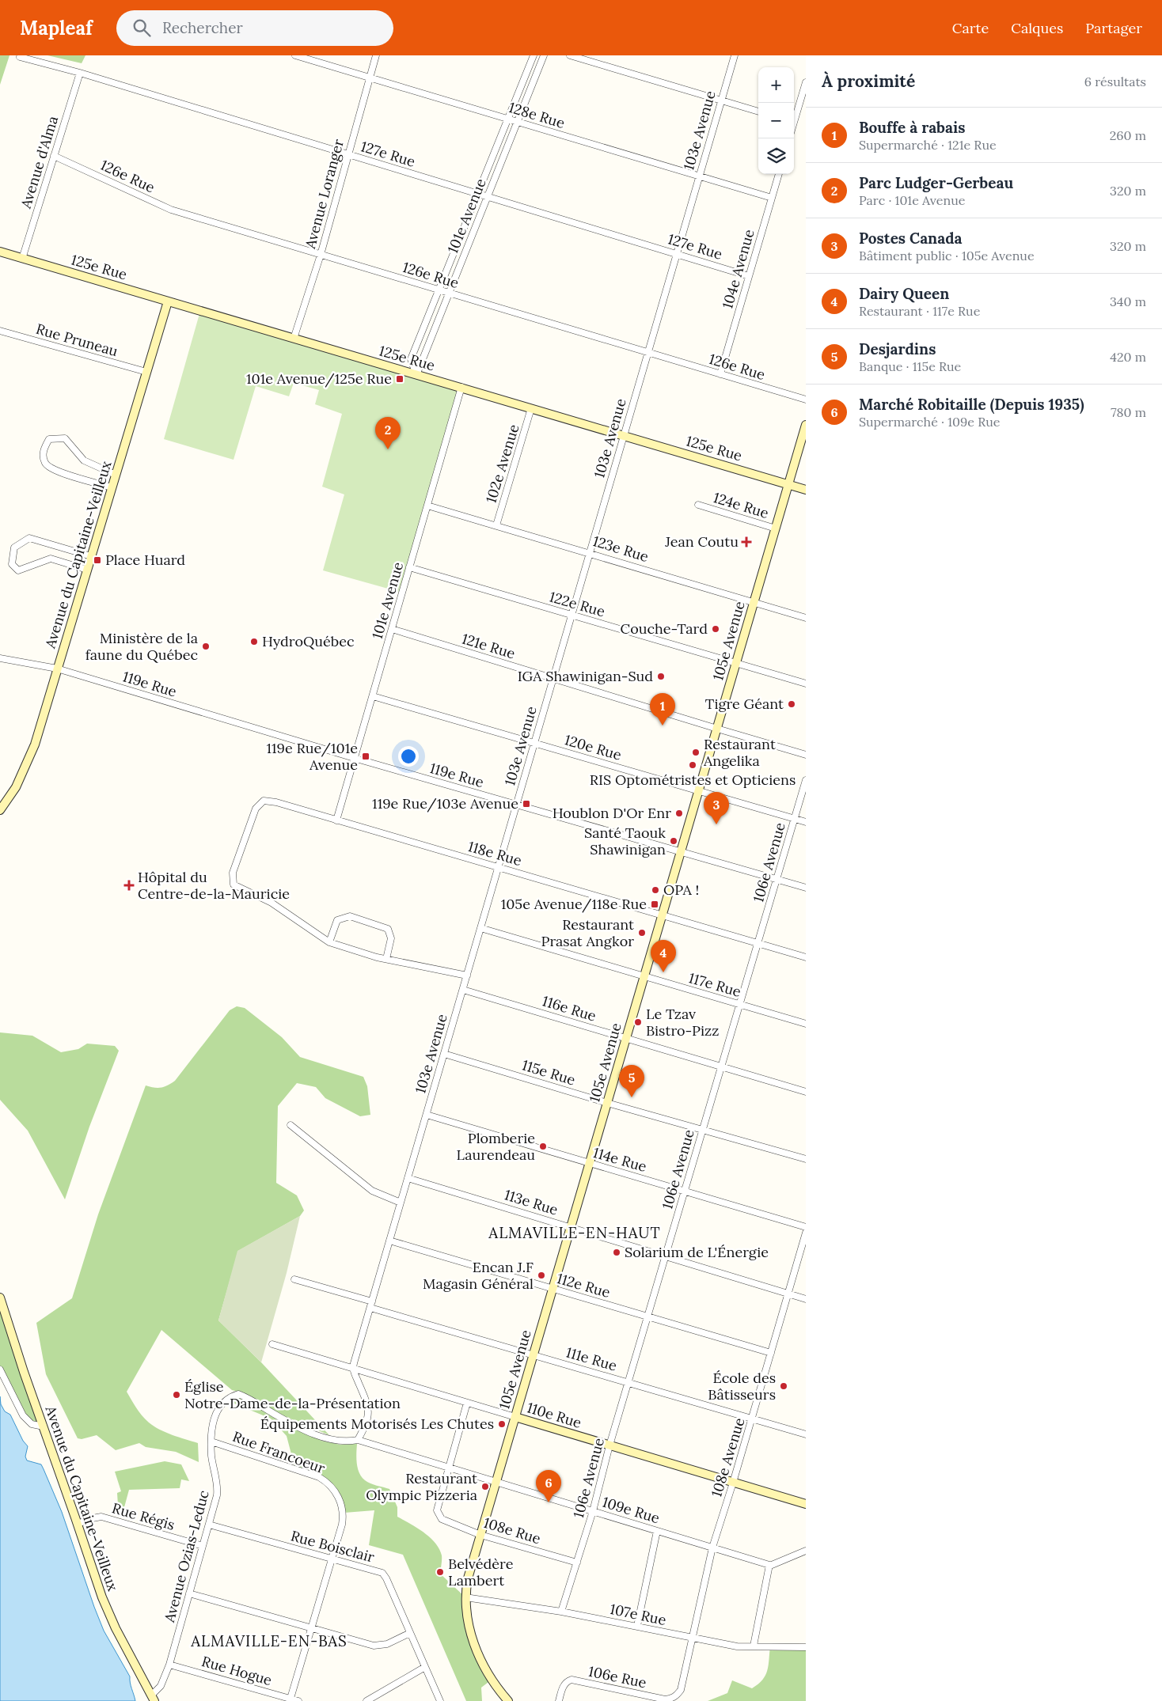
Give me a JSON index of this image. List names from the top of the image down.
{
  "streets": {
    "street": [
      "128e Rue",
      "103e Avenue",
      "127e Rue",
      "Avenue d'Alma",
      "126e Rue",
      "Avenue Loranger",
      "101e Avenue",
      "125e Rue",
      "104e Avenue",
      "Rue Pruneau",
      "102e Avenue",
      "124e Rue",
      "123e Rue",
      "Avenue du Capitaine-Veilleux",
      "122e Rue",
      "105e Avenue",
      "121e Rue",
      "119e Rue",
      "120e Rue",
      "118e Rue",
      "106e Avenue",
      "117e Rue",
      "116e Rue",
      "115e Rue",
      "114e Rue",
      "113e Rue",
      "112e Rue",
      "111e Rue",
      "110e Rue",
      "Rue Francoeur",
      "108e Avenue",
      "109e Rue",
      "Rue Régis",
      "108e Rue",
      "Rue Boisclair",
      "Avenue Ozias-Leduc",
      "107e Rue",
      "Rue Hogue",
      "106e Rue"
    ]
  },
  "crossings": [
    ["128e Rue", "103e Avenue"],
    ["128e Rue", "Avenue Loranger"],
    ["128e Rue", "101e Avenue"],
    ["128e Rue", "104e Avenue"],
    ["103e Avenue", "127e Rue"],
    ["103e Avenue", "126e Rue"],
    ["103e Avenue", "125e Rue"],
    ["103e Avenue", "123e Rue"],
    ["103e Avenue", "122e Rue"],
    ["103e Avenue", "121e Rue"],
    ["103e Avenue", "119e Rue"],
    ["103e Avenue", "120e Rue"],
    ["103e Avenue", "118e Rue"],
    ["103e Avenue", "117e Rue"],
    ["103e Avenue", "116e Rue"],
    ["103e Avenue", "115e Rue"],
    ["103e Avenue", "114e Rue"],
    ["103e Avenue", "113e Rue"],
    ["103e Avenue", "112e Rue"],
    ["103e Avenue", "111e Rue"],
    ["103e Avenue", "110e Rue"],
    ["127e Rue", "Avenue d'Alma"],
    ["127e Rue", "Avenue Loranger"],
    ["127e Rue", "101e Avenue"],
    ["127e Rue", "104e Avenue"],
    ["Avenue d'Alma", "126e Rue"],
    ["Avenue d'Alma", "125e Rue"],
    ["126e Rue", "Avenue Loranger"],
    ["126e Rue", "101e Avenue"],
    ["126e Rue", "104e Avenue"],
    ["Avenue Loranger", "125e Rue"],
    ["101e Avenue", "125e Rue"],
    ["101e Avenue", "123e Rue"],
    ["101e Avenue", "122e Rue"],
    ["101e Avenue", "121e Rue"],
    ["101e Avenue", "119e Rue"],
    ["101e Avenue", "120e Rue"],
    ["101e Avenue", "118e Rue"],
    ["125e Rue", "102e Avenue"],
    ["125e Rue", "Avenue du Capitaine-Veilleux"],
    ["125e Rue", "105e Avenue"],
    ["Rue Pruneau", "Avenue du Capitaine-Veilleux"],
    ["102e Avenue", "123e Rue"],
    ["124e Rue", "105e Avenue"],
    ["123e Rue", "105e Avenue"],
    ["Avenue du Capitaine-Veilleux", "119e Rue"],
    ["Avenue du Capitaine-Veilleux", "Rue Régis"],
    ["Avenue du Capitaine-Veilleux", "Avenue Ozias-Leduc"],
    ["122e Rue", "105e Avenue"],
    ["105e Avenue", "121e Rue"],
    ["105e Avenue", "119e Rue"],
    ["105e Avenue", "120e Rue"],
    ["105e Avenue", "118e Rue"],
    ["105e Avenue", "117e Rue"],
    ["105e Avenue", "116e Rue"],
    ["105e Avenue", "115e Rue"],
    ["105e Avenue", "114e Rue"],
    ["105e Avenue", "113e Rue"],
    ["105e Avenue", "112e Rue"],
    ["105e Avenue", "111e Rue"],
    ["105e Avenue", "110e Rue"],
    ["105e Avenue", "109e Rue"],
    ["105e Avenue", "108e Rue"],
    ["105e Avenue", "107e Rue"],
    ["119e Rue", "106e Avenue"],
    ["120e Rue", "106e Avenue"],
    ["118e Rue", "106e Avenue"],
    ["106e Avenue", "117e Rue"],
    ["106e Avenue", "116e Rue"],
    ["106e Avenue", "115e Rue"],
    ["106e Avenue", "114e Rue"],
    ["106e Avenue", "113e Rue"],
    ["106e Avenue", "112e Rue"],
    ["106e Avenue", "111e Rue"],
    ["106e Avenue", "110e Rue"],
    ["106e Avenue", "109e Rue"],
    ["106e Avenue", "108e Rue"],
    ["106e Avenue", "107e Rue"],
    ["113e Rue", "108e Avenue"],
    ["112e Rue", "108e Avenue"],
    ["111e Rue", "108e Avenue"],
    ["110e Rue", "108e Avenue"],
    ["Rue Francoeur", "Rue Boisclair"],
    ["Rue Francoeur", "Avenue Ozias-Leduc"],
    ["108e Avenue", "109e Rue"],
    ["108e Avenue", "107e Rue"],
    ["108e Avenue", "106e Rue"],
    ["109e Rue", "108e Rue"],
    ["109e Rue", "Avenue Ozias-Leduc"],
    ["Rue Régis", "Avenue Ozias-Leduc"],
    ["Rue Boisclair", "Avenue Ozias-Leduc"],
    ["Avenue Ozias-Leduc", "Rue Hogue"]
  ],
  "districts": ["ALMAVILLE-EN-HAUT", "ALMAVILLE-EN-BAS"],
  "places": {
    "transit": [
      "101e Avenue/125e Rue",
      "Place Huard",
      "119e Rue/101e Avenue",
      "119e Rue/103e Avenue",
      "105e Avenue/118e Rue"
    ],
    "health": ["Jean Coutu", "Hôpital du Centre-de-la-Mauricie"],
    "other": [
      "Couche-Tard",
      "HydroQuébec",
      "Ministère de la faune du Québec",
      "IGA Shawinigan-Sud",
      "Tigre Géant",
      "Restaurant Angelika",
      "RIS Optométristes et Opticiens",
      "Houblon D'Or Enr",
      "Santé Taouk Shawinigan",
      "OPA !",
      "Restaurant Prasat Angkor",
      "Le Tzav Bistro-Pizz",
      "Plomberie Laurendeau",
      "Solarium de L'Énergie",
      "Encan J.F Magasin Général",
      "École des Bâtisseurs",
      "Église Notre-Dame-de-la-Présentation",
      "Équipements Motorisés Les Chutes",
      "Restaurant Olympic Pizzeria",
      "Belvédère Lambert"
    ]
  },
  "page": {
    "header": "Mapleaf",
    "search": "Rechercher",
    "nav": ["Carte", "Calques", "Partager"],
    "heading": ["À proximité", "6 résultats"],
    "map_buttons": ["+", "−"],
    "list": [
      {
        "mark": "1",
        "name": "Bouffe à rabais",
        "note": "Supermarché · 121e Rue",
        "value": "260 m"
      },
      {
        "mark": "2",
        "name": "Parc Ludger-Gerbeau",
        "note": "Parc · 101e Avenue",
        "value": "320 m"
      },
      {
        "mark": "3",
        "name": "Postes Canada",
        "note": "Bâtiment public · 105e Avenue",
        "value": "320 m"
      },
      {
        "mark": "4",
        "name": "Dairy Queen",
        "note": "Restaurant · 117e Rue",
        "value": "340 m"
      },
      {
        "mark": "5",
        "name": "Desjardins",
        "note": "Banque · 115e Rue",
        "value": "420 m"
      },
      {
        "mark": "6",
        "name": "Marché Robitaille (Depuis 1935)",
        "note": "Supermarché · 109e Rue",
        "value": "780 m"
      }
    ],
    "pins": [
      "2",
      "1",
      "3",
      "4",
      "5",
      "6"
    ]
  }
}
